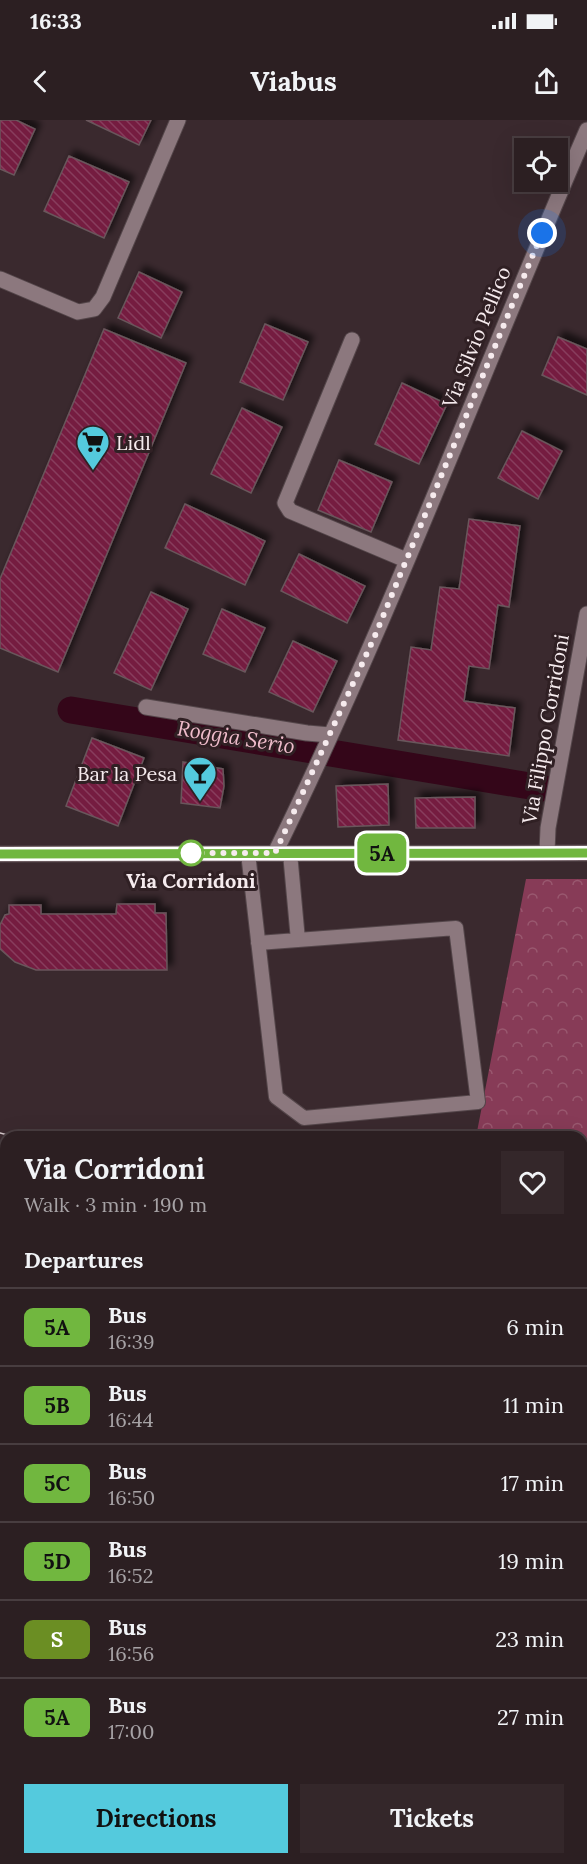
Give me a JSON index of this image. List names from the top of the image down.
{
  "streets": {
    "street": ["Via Silvio Pellico", "Via Filippo Corridoni"]
  },
  "crossings": [
    ["Via Silvio Pellico", "Via Filippo Corridoni"]
  ],
  "water": ["Roggia Serio"],
  "places": {
    "supermarket": ["Lidl"],
    "bar": ["Bar la Pesa"],
    "other": ["Via Corridoni"]
  },
  "lines": ["bus line 5A"],
  "page": {
    "status": "16:33",
    "header": "Viabus",
    "on_map": "5A",
    "heading": [
      ["Via Corridoni", "Walk · 3 min · 190 m"],
      "Departures"
    ],
    "list": [
      {
        "mark": "5A",
        "name": "Bus",
        "note": "16:39",
        "value": "6 min"
      },
      {
        "mark": "5B",
        "name": "Bus",
        "note": "16:44",
        "value": "11 min"
      },
      {
        "mark": "5C",
        "name": "Bus",
        "note": "16:50",
        "value": "17 min"
      },
      {
        "mark": "5D",
        "name": "Bus",
        "note": "16:52",
        "value": "19 min"
      },
      {
        "mark": "S",
        "name": "Bus",
        "note": "16:56",
        "value": "23 min"
      },
      {
        "mark": "5A",
        "name": "Bus",
        "note": "17:00",
        "value": "27 min"
      }
    ],
    "buttons": ["Directions", "Tickets"]
  }
}
